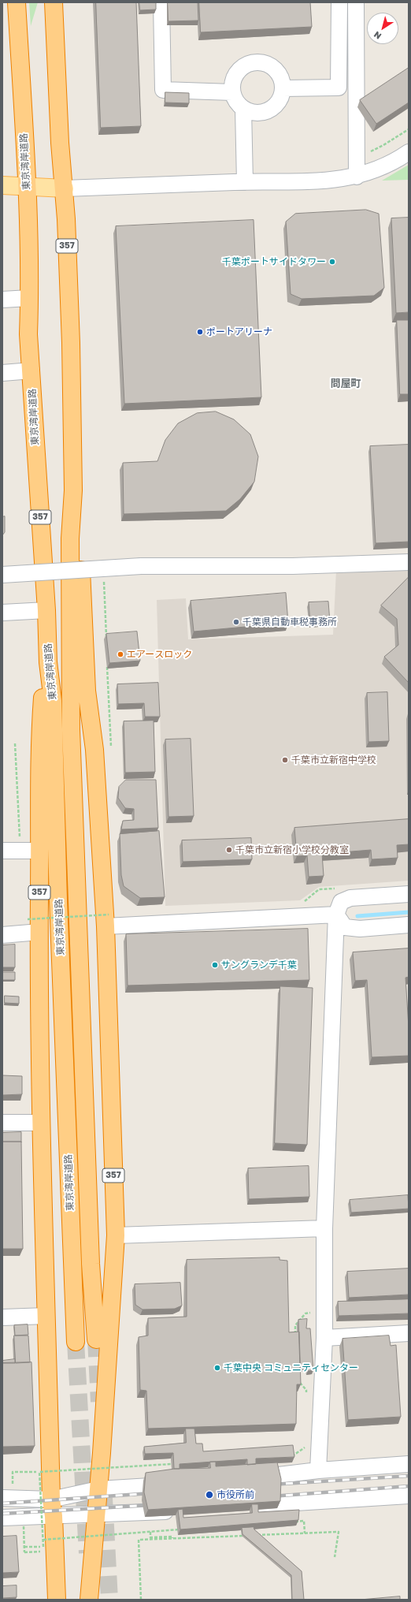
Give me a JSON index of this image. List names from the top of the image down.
{
  "streets": {
    "highway": ["東京湾岸道路", "357"]
  },
  "crossings": [
    ["東京湾岸道路", "357"]
  ],
  "districts": ["問屋町"],
  "places": [
    "千葉ポートサイドタワー",
    "ポートアリーナ",
    "千葉県自動車税事務所",
    "エアースロック",
    "千葉市立新宿中学校",
    "千葉市立新宿小学校分教室",
    "サングランデ千葉",
    "千葉中央 コミュニティセンター",
    "市役所前"
  ],
  "north": "bottom left"
}
